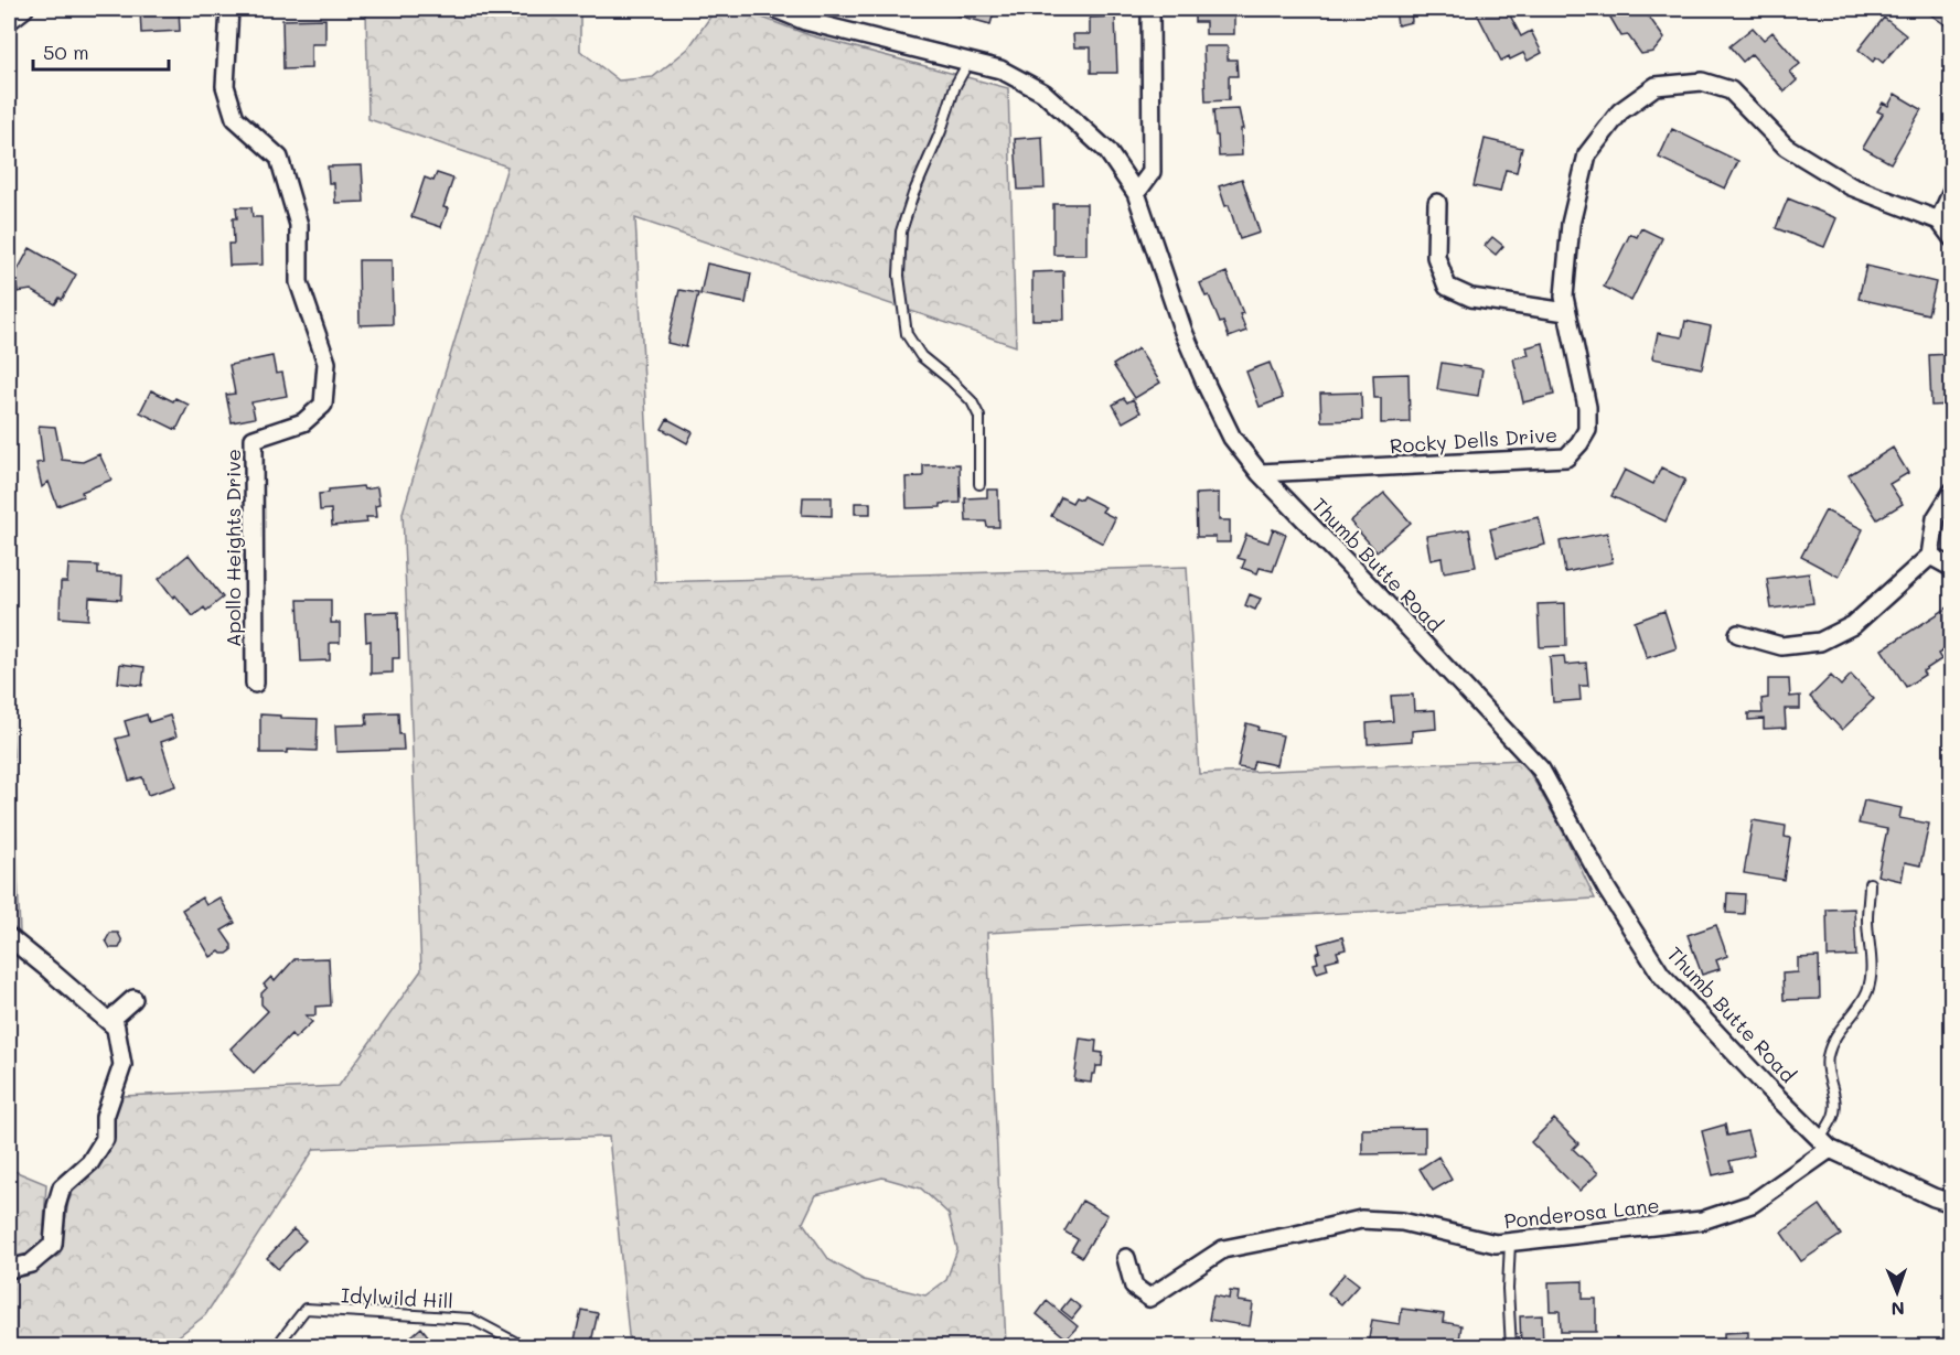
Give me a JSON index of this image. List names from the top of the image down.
{
  "streets": {
    "street": [
      "Rocky Dells Drive",
      "Apollo Heights Drive",
      "Thumb Butte Road",
      "Ponderosa Lane"
    ],
    "lane": ["Idylwild Hill"]
  },
  "crossings": [
    ["Rocky Dells Drive", "Thumb Butte Road"],
    ["Thumb Butte Road", "Ponderosa Lane"]
  ],
  "scale_bar": "50 m",
  "north": "bottom"
}
